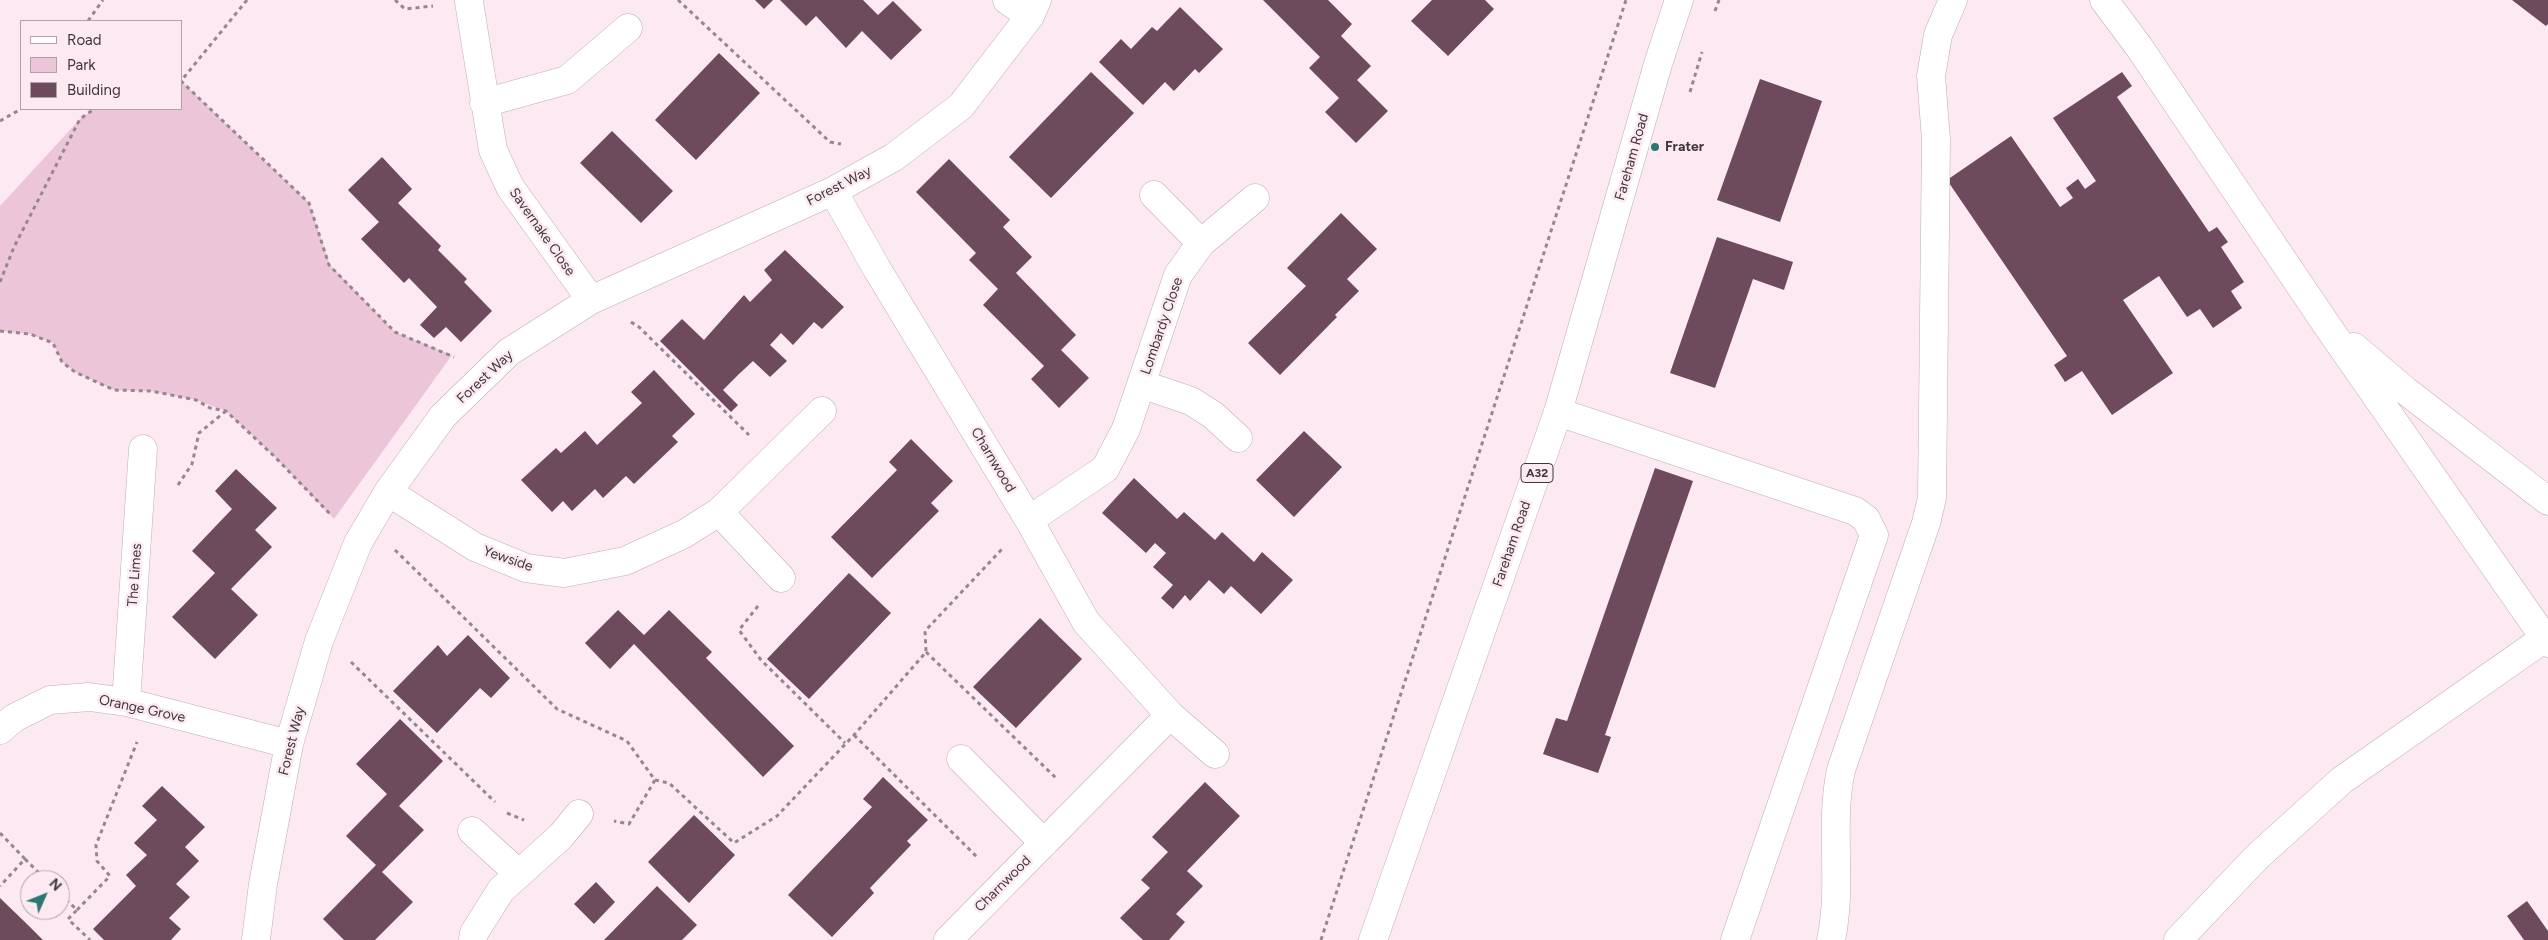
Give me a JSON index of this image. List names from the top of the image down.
{
  "streets": {
    "street": [
      "Fareham Road",
      "Forest Way",
      "Savernake Close",
      "Lombardy Close",
      "Charnwood",
      "A32",
      "Yewside",
      "The Limes",
      "Orange Grove"
    ]
  },
  "crossings": [
    ["Forest Way", "Savernake Close"],
    ["Forest Way", "Charnwood"],
    ["Forest Way", "Yewside"],
    ["Forest Way", "Orange Grove"],
    ["Lombardy Close", "Charnwood"],
    ["The Limes", "Orange Grove"]
  ],
  "places": ["Frater"],
  "legend": ["Road", "Park", "Building"],
  "north": "top right"
}
